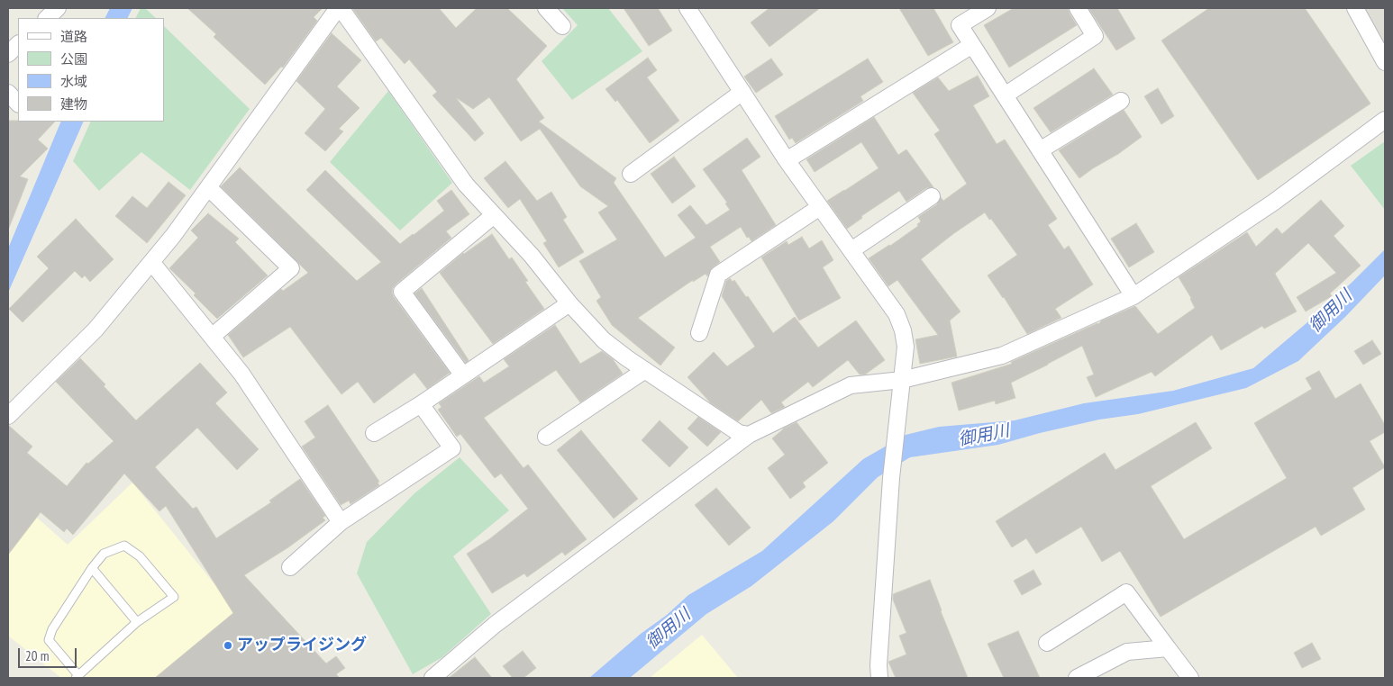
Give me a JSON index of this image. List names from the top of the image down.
{
  "water": ["御用川"],
  "places": ["アップライジング"],
  "legend": [
    "道路",
    "公園",
    "水域",
    "建物"
  ],
  "scale_bar": "20 m"
}
